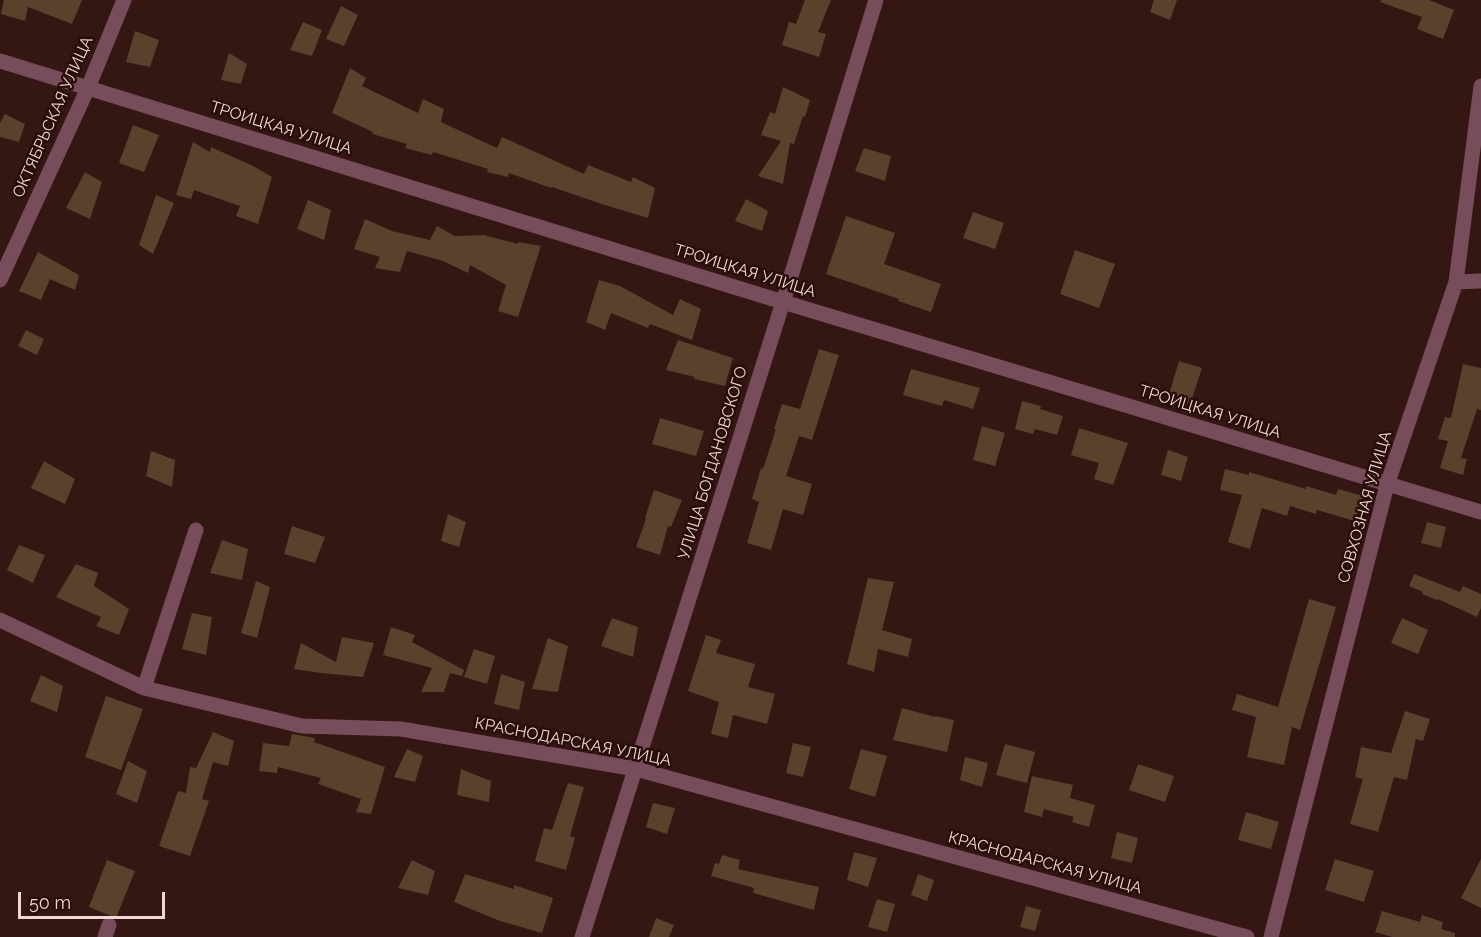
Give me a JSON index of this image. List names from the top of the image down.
{
  "streets": {
    "street": [
      "ОКТЯБРЬСКАЯ УЛИЦА",
      "ТРОИЦКАЯ УЛИЦА",
      "УЛИЦА БОГДАНОВСКОГО",
      "СОВХОЗНАЯ УЛИЦА",
      "КРАСНОДАРСКАЯ УЛИЦА"
    ]
  },
  "crossings": [
    ["ОКТЯБРЬСКАЯ УЛИЦА", "ТРОИЦКАЯ УЛИЦА"],
    ["ТРОИЦКАЯ УЛИЦА", "УЛИЦА БОГДАНОВСКОГО"],
    ["ТРОИЦКАЯ УЛИЦА", "СОВХОЗНАЯ УЛИЦА"],
    ["УЛИЦА БОГДАНОВСКОГО", "КРАСНОДАРСКАЯ УЛИЦА"]
  ],
  "scale_bar": "50 m"
}
